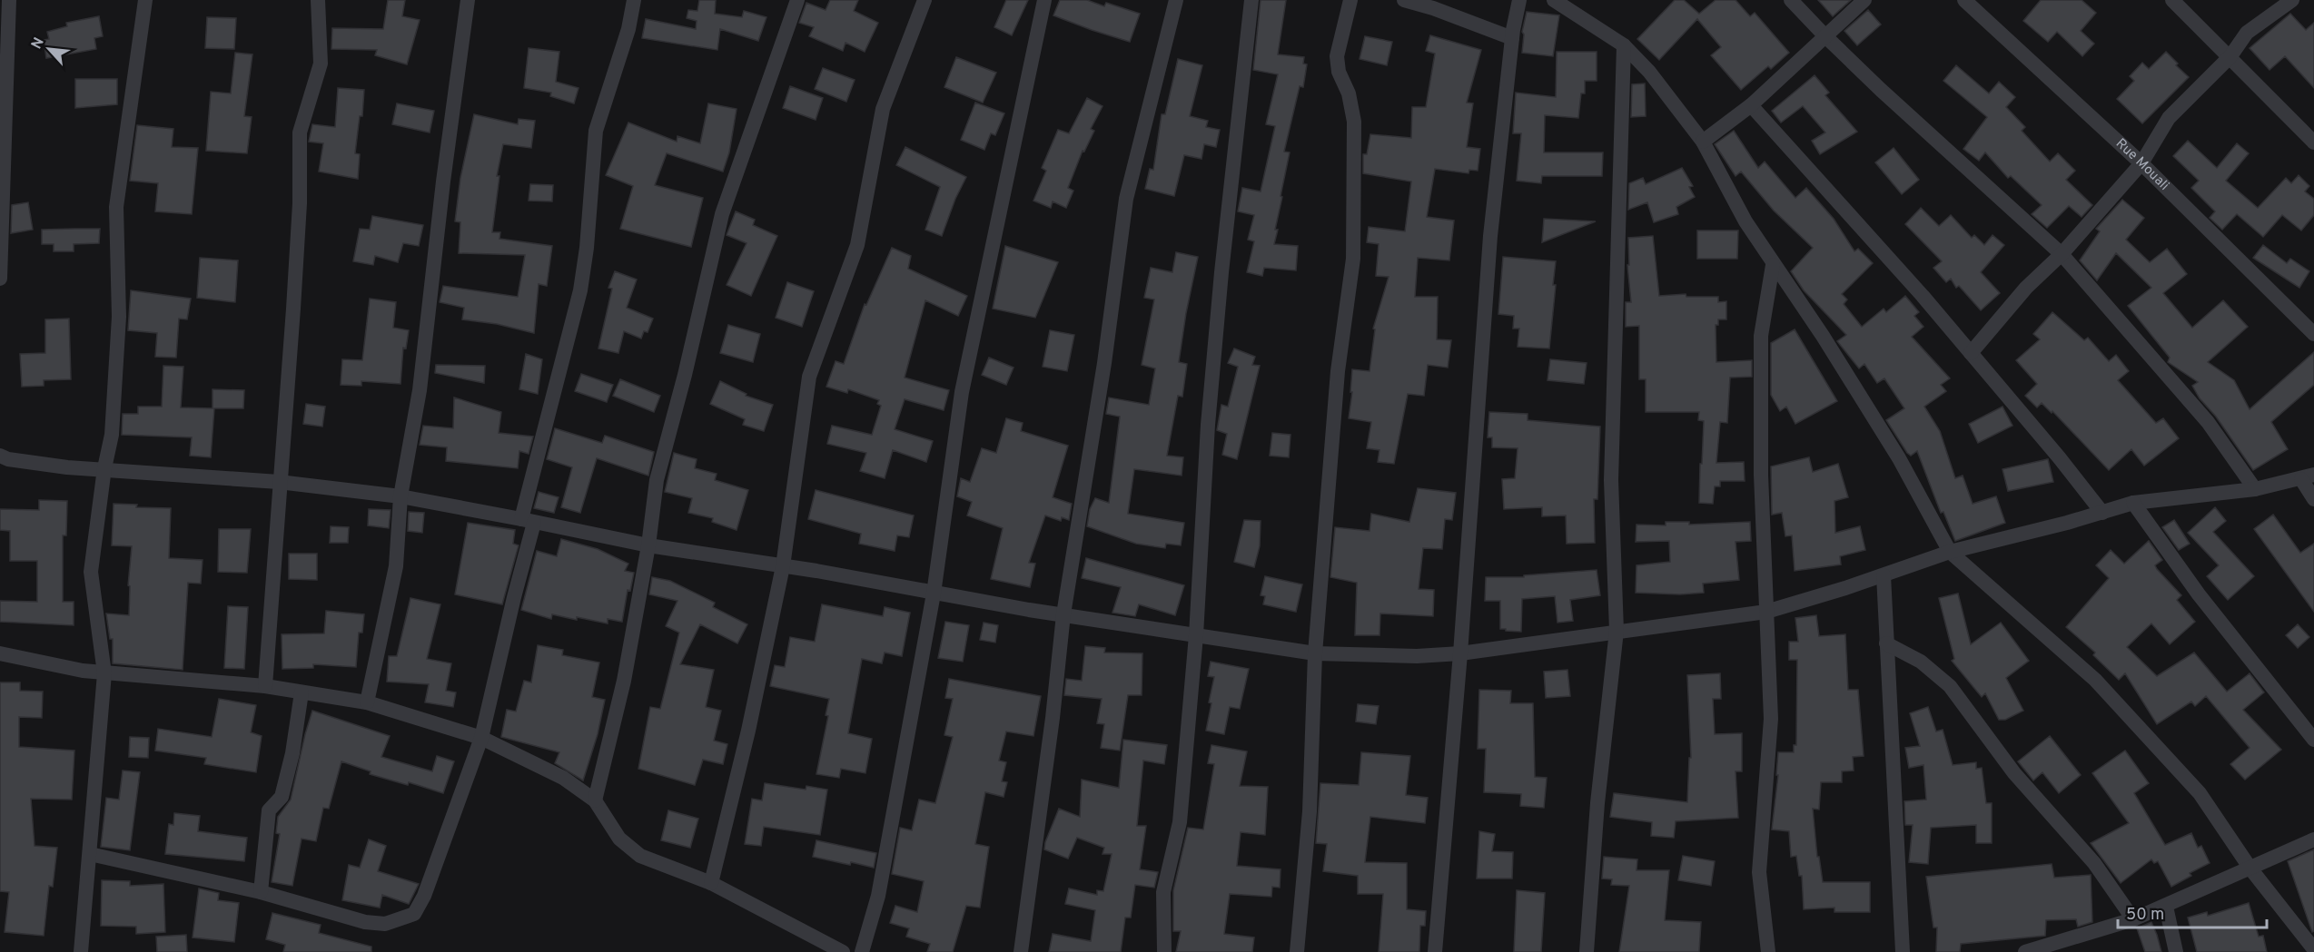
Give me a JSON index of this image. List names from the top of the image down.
{
  "streets": {
    "street": ["Rue Mouali"]
  },
  "scale_bar": "50 m",
  "north": "top left"
}
